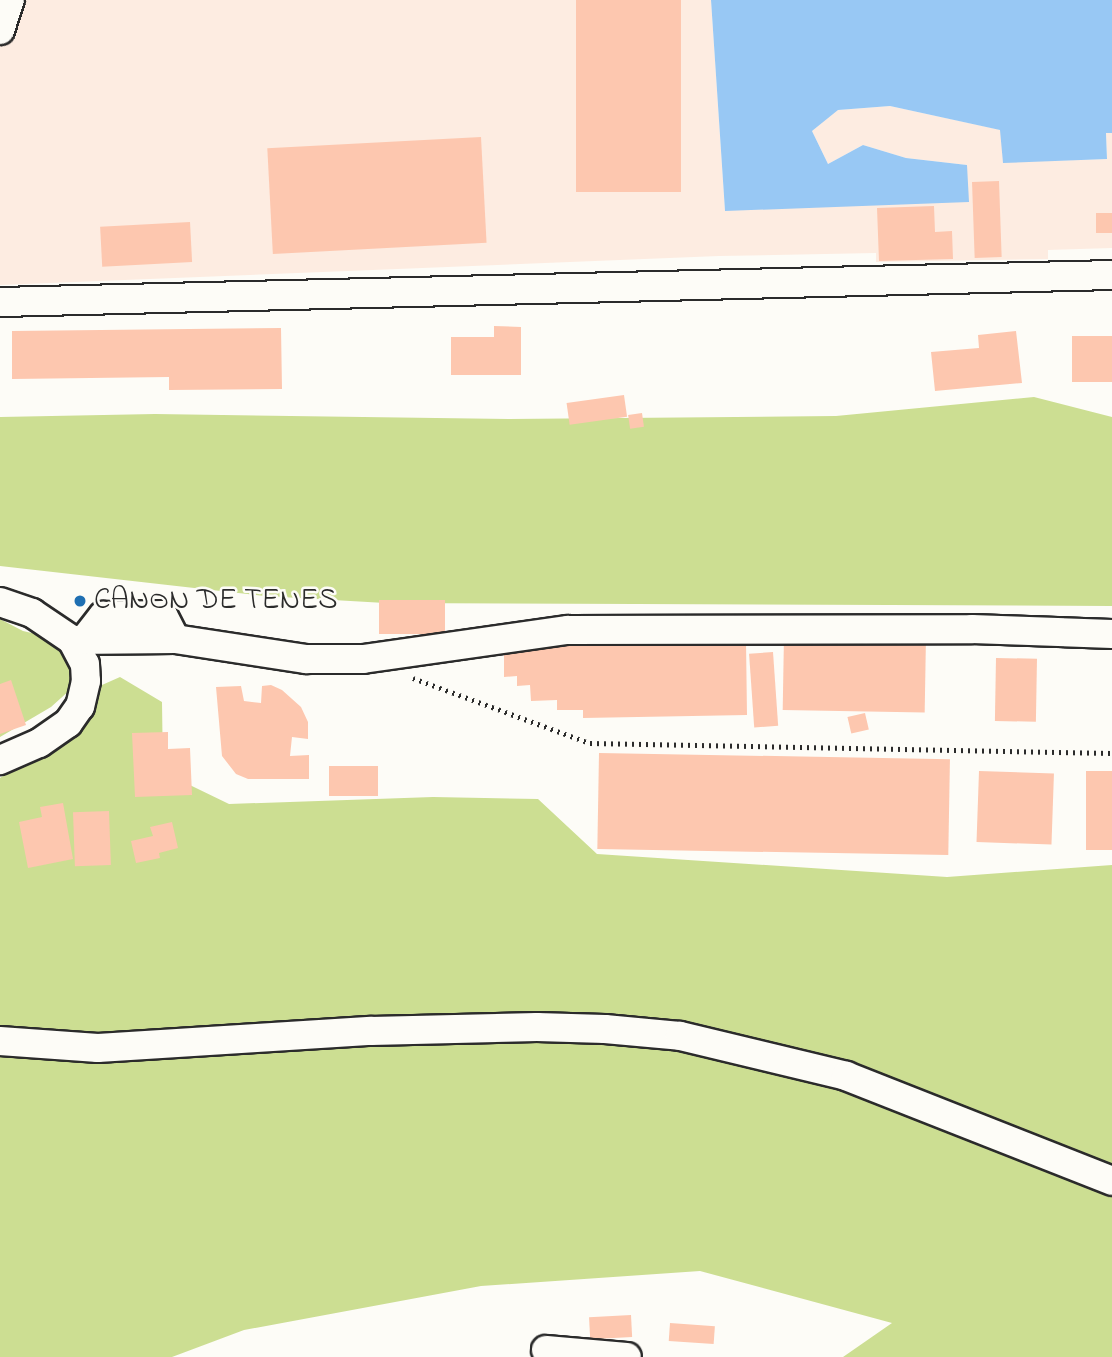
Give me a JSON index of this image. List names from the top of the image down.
{
  "places": ["CANON DE TENES"]
}
